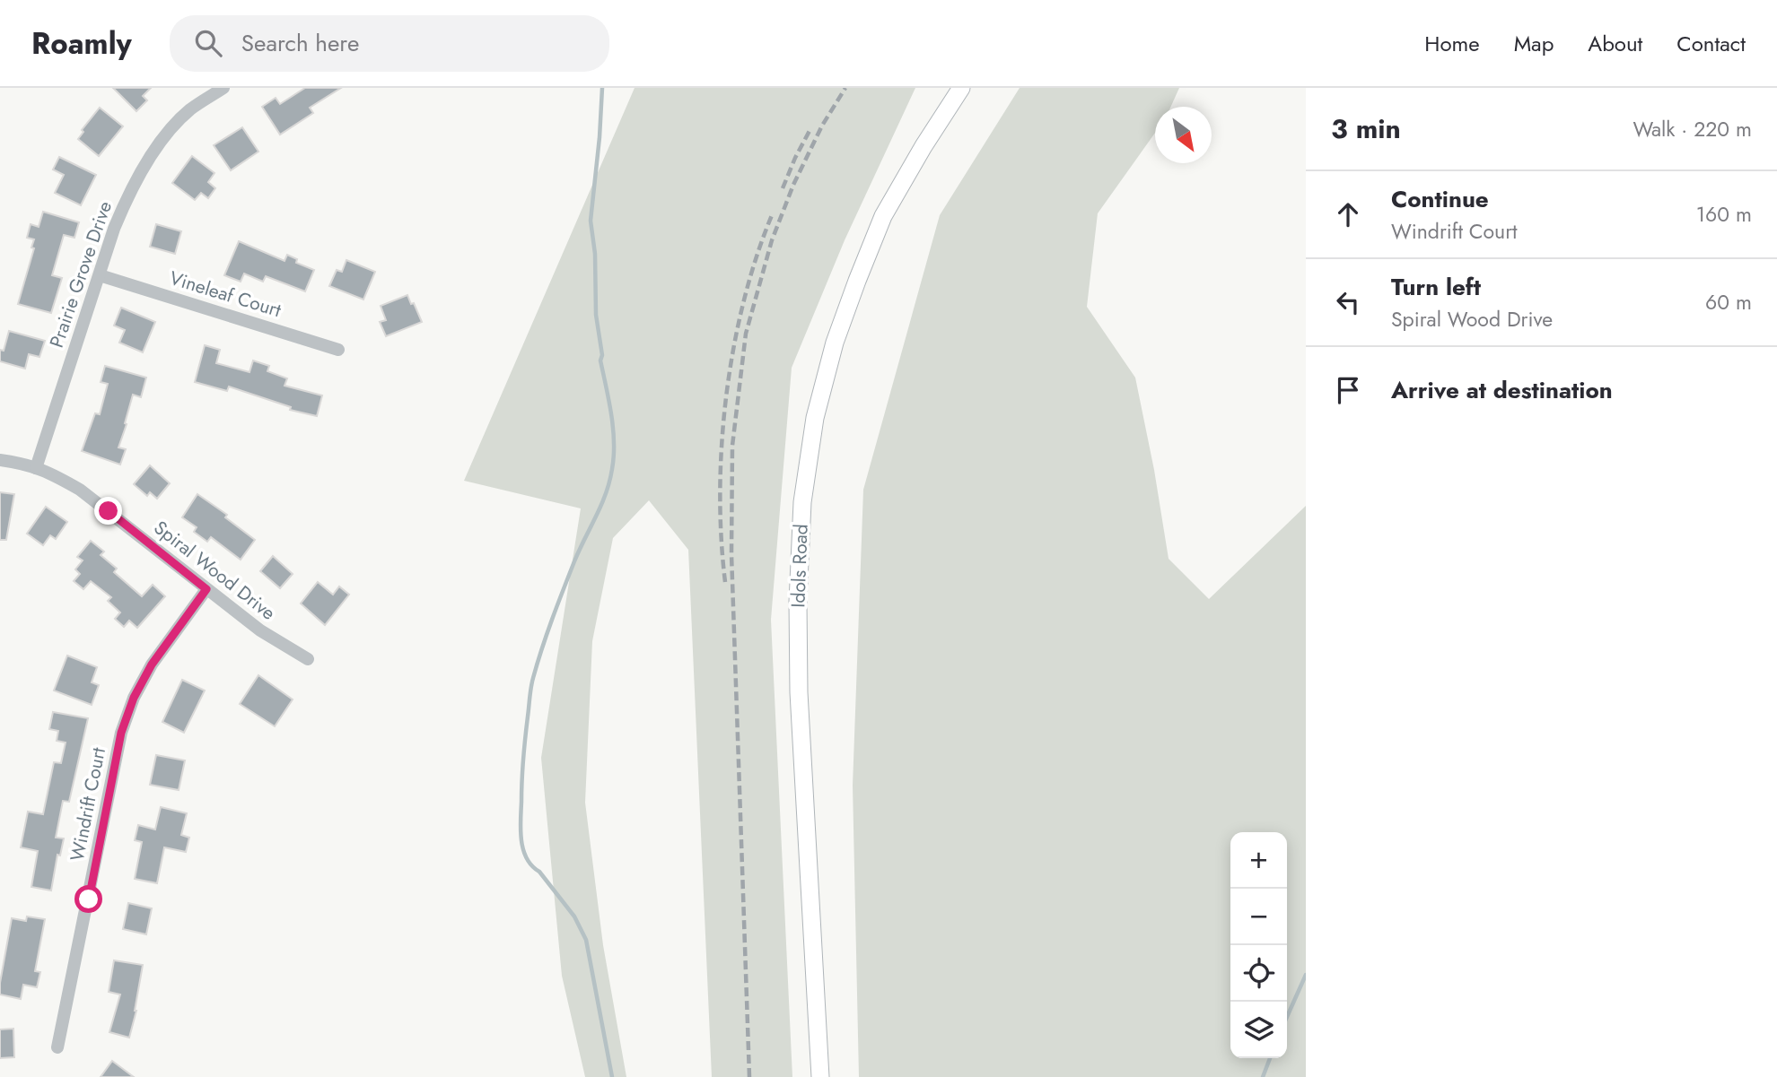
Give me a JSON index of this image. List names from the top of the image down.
{
  "streets": {
    "main road": ["Idols Road"],
    "street": [
      "Prairie Grove Drive",
      "Vineleaf Court",
      "Spiral Wood Drive",
      "Windrift Court"
    ]
  },
  "crossings": [
    ["Prairie Grove Drive", "Vineleaf Court"],
    ["Prairie Grove Drive", "Spiral Wood Drive"],
    ["Spiral Wood Drive", "Windrift Court"]
  ],
  "north": "bottom right",
  "page": {
    "header": "Roamly",
    "search": "Search here",
    "nav": [
      "Home",
      "Map",
      "About",
      "Contact"
    ],
    "heading": ["3 min", "Walk · 220 m"],
    "list": [
      ["Continue", "Windrift Court", "160 m"],
      ["Turn left", "Spiral Wood Drive", "60 m"],
      "Arrive at destination"
    ],
    "map_buttons": ["+", "−"]
  }
}
